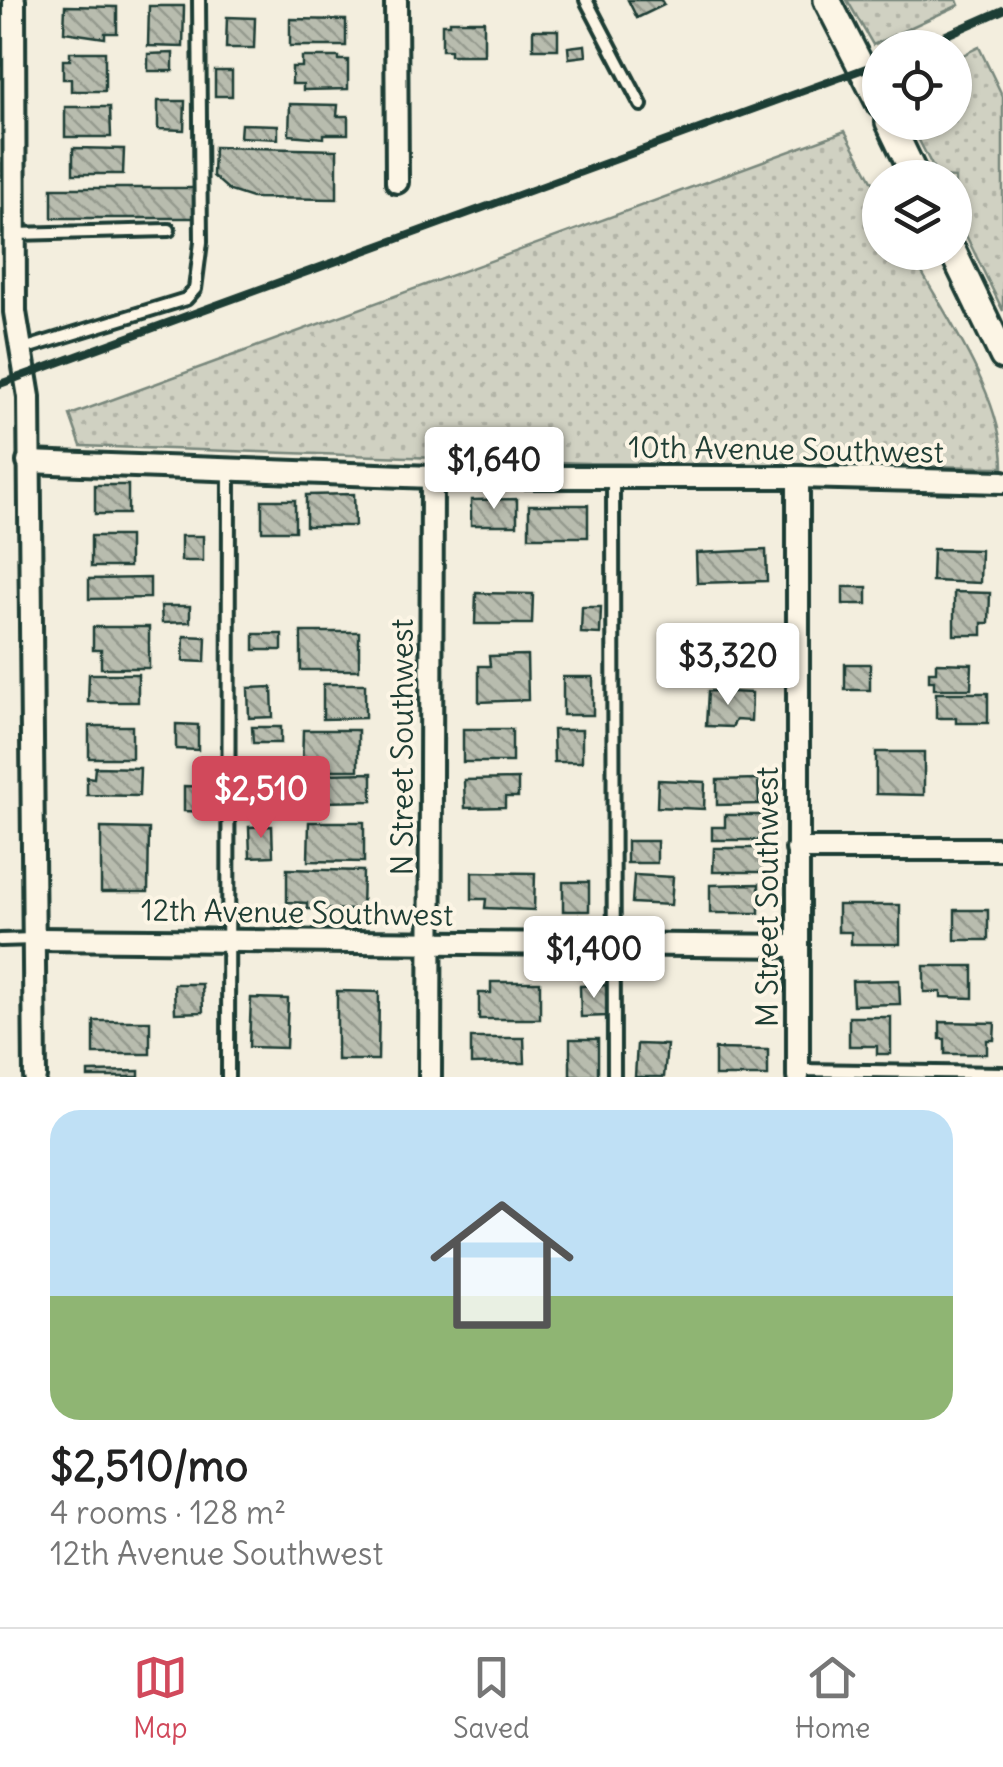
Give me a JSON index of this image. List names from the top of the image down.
{
  "streets": {
    "street": [
      "10th Avenue Southwest",
      "N Street Southwest",
      "M Street Southwest",
      "12th Avenue Southwest"
    ]
  },
  "crossings": [
    ["10th Avenue Southwest", "N Street Southwest"],
    ["10th Avenue Southwest", "M Street Southwest"],
    ["N Street Southwest", "12th Avenue Southwest"],
    ["M Street Southwest", "12th Avenue Southwest"]
  ],
  "page": {
    "price": [
      "$1,640",
      "$3,320",
      "$2,510",
      "$1,400"
    ],
    "list": [
      {
        "name": "$2,510/mo",
        "note": "4 rooms · 128 m² · 12th Avenue Southwest"
      }
    ],
    "tabs": ["Map", "Saved", "Home"]
  }
}
